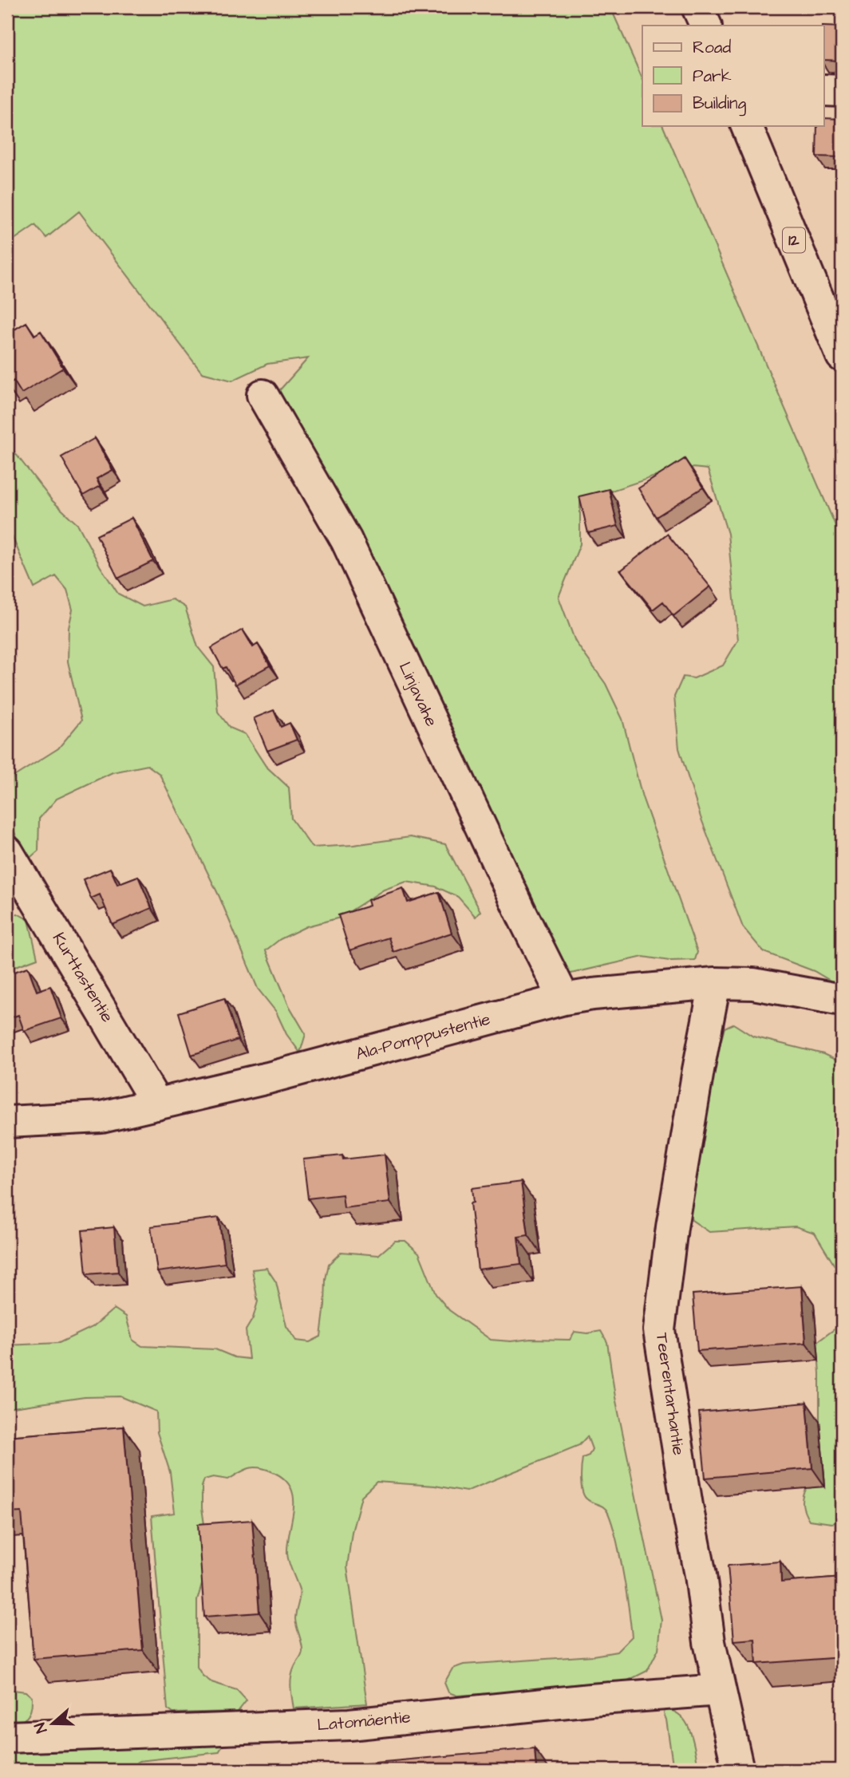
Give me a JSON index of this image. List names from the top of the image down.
{
  "streets": {
    "main road": [
      "12",
      "Linjavahe",
      "Kurttastentie",
      "Ala-Pomppustentie",
      "Teerentarhantie",
      "Latomäentie"
    ]
  },
  "crossings": [
    ["Linjavahe", "Ala-Pomppustentie"],
    ["Kurttastentie", "Ala-Pomppustentie"],
    ["Ala-Pomppustentie", "Teerentarhantie"],
    ["Teerentarhantie", "Latomäentie"]
  ],
  "legend": ["Road", "Park", "Building"],
  "north": "left"
}
